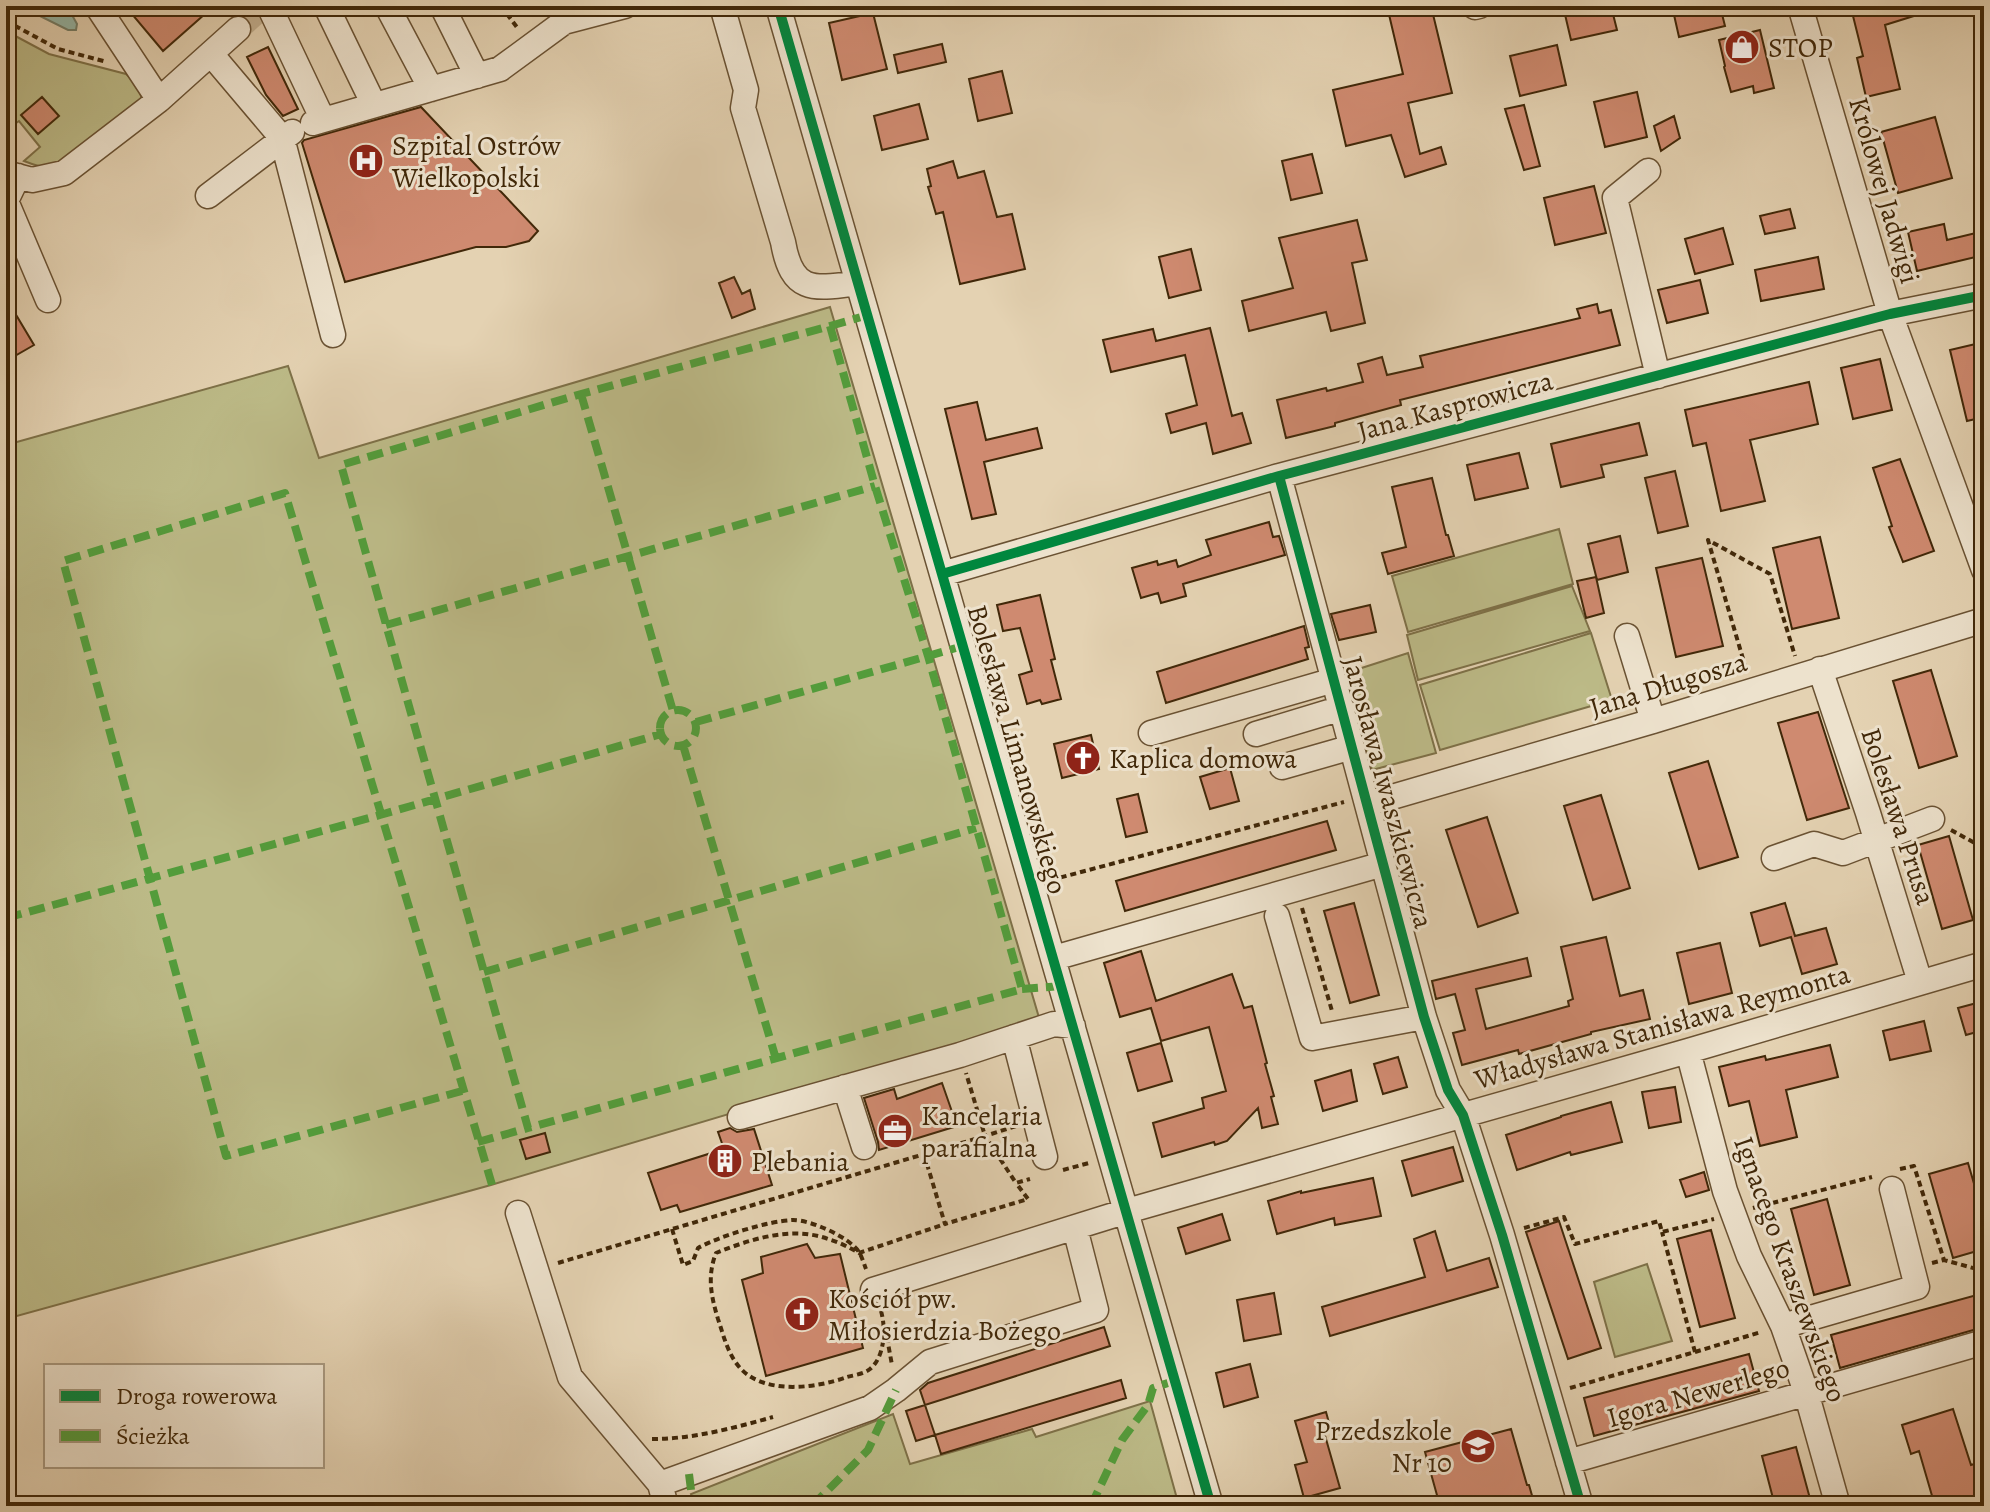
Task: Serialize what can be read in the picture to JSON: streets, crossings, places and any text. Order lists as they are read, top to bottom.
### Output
{
  "streets": {
    "street": [
      "Królowej Jadwigi",
      "Jana Kasprowicza",
      "Jana Długosza",
      "Bolesława Limanowskiego",
      "Jarosława Iwaszkiewicza",
      "Bolesława Prusa",
      "Władysława Stanisława Reymonta",
      "Ignacego Kraszewskiego",
      "Igora Newerlego"
    ]
  },
  "crossings": [
    ["Królowej Jadwigi", "Jana Kasprowicza"],
    ["Jana Kasprowicza", "Bolesława Limanowskiego"],
    ["Jana Kasprowicza", "Jarosława Iwaszkiewicza"],
    ["Jana Długosza", "Jarosława Iwaszkiewicza"],
    ["Jana Długosza", "Bolesława Prusa"],
    ["Bolesława Limanowskiego", "Władysława Stanisława Reymonta"],
    ["Jarosława Iwaszkiewicza", "Władysława Stanisława Reymonta"],
    ["Jarosława Iwaszkiewicza", "Igora Newerlego"],
    ["Bolesława Prusa", "Władysława Stanisława Reymonta"],
    ["Władysława Stanisława Reymonta", "Ignacego Kraszewskiego"],
    ["Ignacego Kraszewskiego", "Igora Newerlego"]
  ],
  "places": {
    "shop": ["STOP"],
    "hospital": ["Szpital Ostrów Wielkopolski"],
    "church": ["Kaplica domowa", "Kościół pw. Miłosierdzia Bożego"],
    "office": ["Kancelaria parafialna"],
    "building": ["Plebania"],
    "school or university": ["Przedszkole Nr 10"]
  },
  "legend": ["Droga rowerowa", "Ścieżka"]
}
